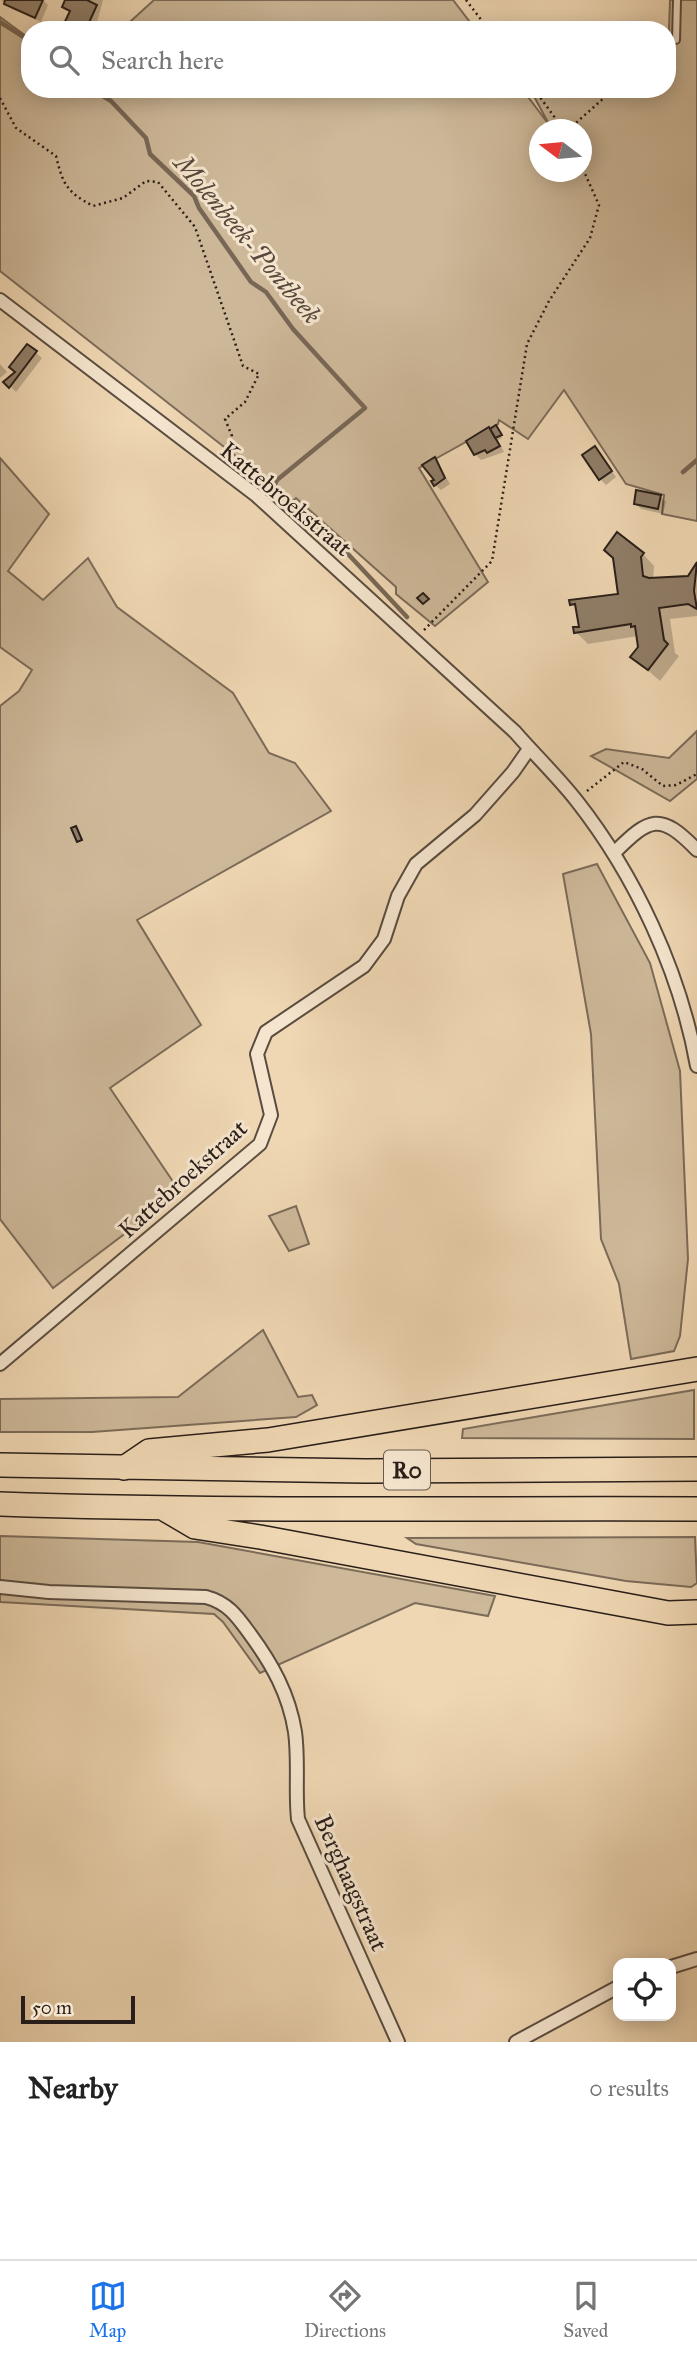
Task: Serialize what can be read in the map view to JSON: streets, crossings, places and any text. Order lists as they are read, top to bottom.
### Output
{
  "streets": {
    "highway": ["R0"],
    "street": ["Kattebroekstraat", "Berghaagstraat"]
  },
  "water": ["Molenbeek-Pontbeek"],
  "scale_bar": "50 m",
  "north": "left",
  "page": {
    "search": "Search here",
    "scale": "50 m",
    "heading": ["Nearby", "0 results"],
    "nav": ["Map", "Directions", "Saved"]
  }
}
